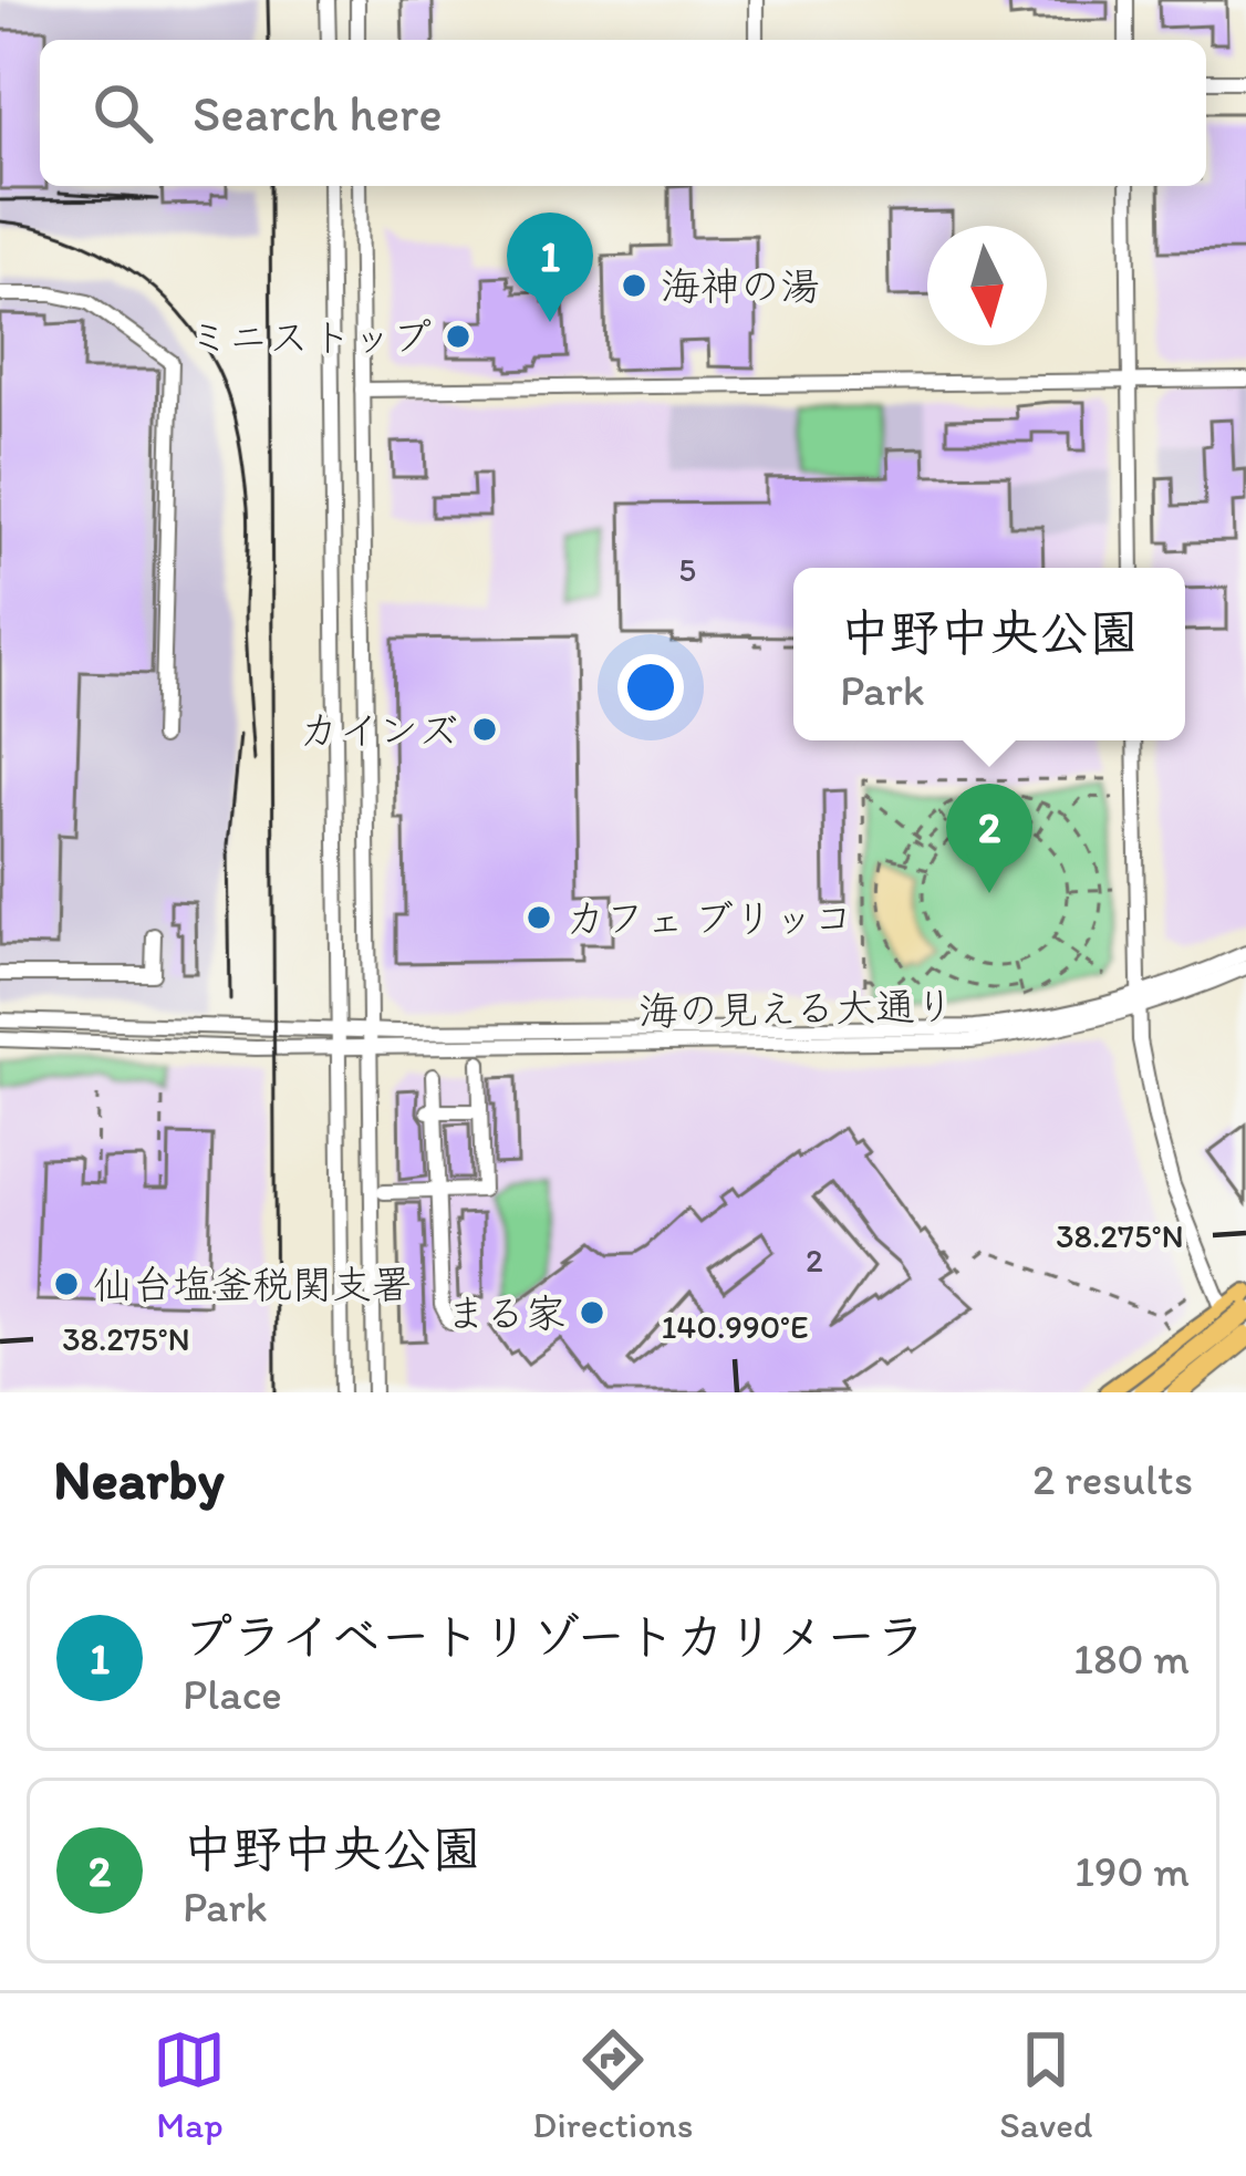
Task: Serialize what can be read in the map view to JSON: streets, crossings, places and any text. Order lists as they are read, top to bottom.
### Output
{
  "streets": {
    "street": ["海の見える大通り"]
  },
  "places": [
    "海神の湯",
    "ミニストップ",
    "カインズ",
    "カフェ ブリッコ",
    "仙台塩釜税関支署",
    "まる家"
  ],
  "house_numbers": ["5", "2"],
  "north": "bottom",
  "page": {
    "search": "Search here",
    "pins": ["1", "2"],
    "popup": ["中野中央公園", "Park"],
    "heading": ["Nearby", "2 results"],
    "list": [
      {
        "mark": "1",
        "name": "プライベートリゾートカリメーラ",
        "note": "Place",
        "value": "180 m"
      },
      {
        "mark": "2",
        "name": "中野中央公園",
        "note": "Park",
        "value": "190 m"
      }
    ],
    "nav": ["Map", "Directions", "Saved"]
  },
  "coordinates": ["38.275°N", "140.990°E"]
}
